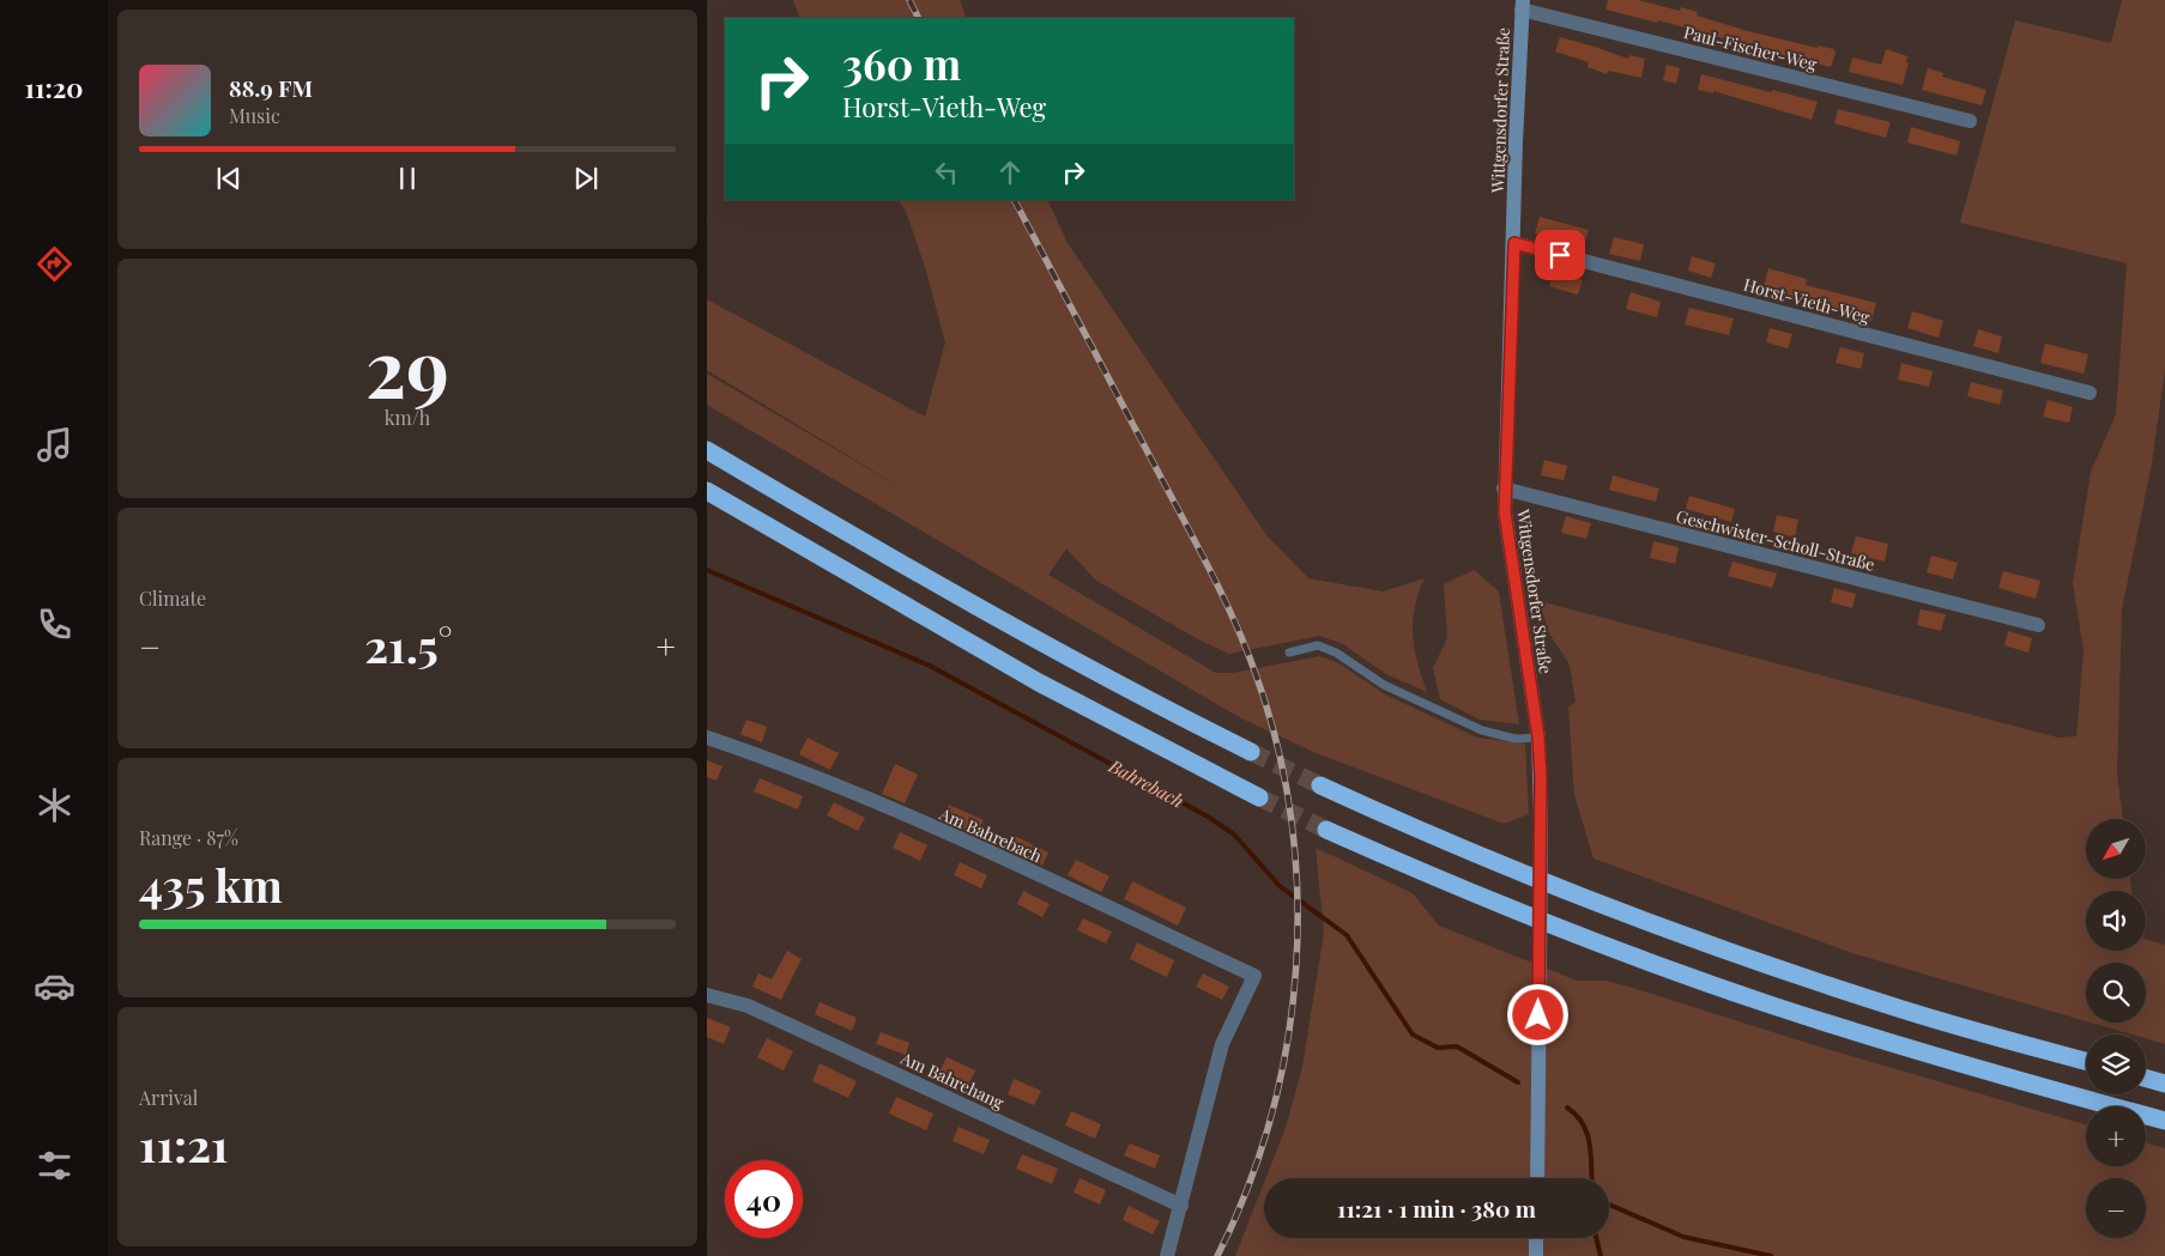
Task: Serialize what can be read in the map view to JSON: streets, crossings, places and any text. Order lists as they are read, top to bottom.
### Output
{
  "streets": {
    "street": [
      "Paul-Fischer-Weg",
      "Wittgensdorfer Straße",
      "Horst-Vieth-Weg",
      "Geschwister-Scholl-Straße",
      "Am Bahrebach",
      "Am Bahrehang"
    ]
  },
  "crossings": [
    ["Paul-Fischer-Weg", "Wittgensdorfer Straße"],
    ["Wittgensdorfer Straße", "Horst-Vieth-Weg"],
    ["Wittgensdorfer Straße", "Geschwister-Scholl-Straße"],
    ["Am Bahrebach", "Am Bahrehang"]
  ],
  "water": ["Bahrebach"],
  "north": "bottom left",
  "page": {
    "tabs": "11:20",
    "turn": ["360 m", "Horst-Vieth-Weg"],
    "song": ["88.9 FM", "Music"],
    "tile": [
      ["29", "km/h"],
      "Climate",
      ["Range · 87%", "435 km"],
      ["Arrival", "11:21"]
    ],
    "heat": ["−", "21.5°", "+"],
    "map_buttons": ["+", "−"],
    "limit": "40",
    "trip": "11:21 · 1 min · 380 m"
  }
}
